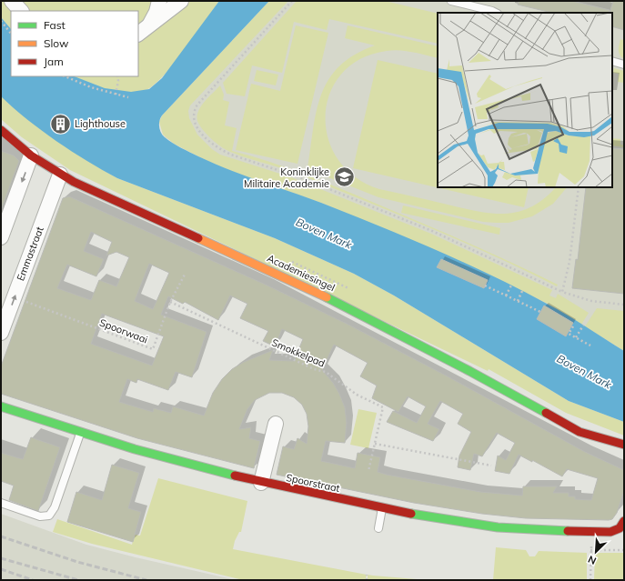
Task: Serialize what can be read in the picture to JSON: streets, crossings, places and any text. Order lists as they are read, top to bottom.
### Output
{
  "streets": {
    "street": ["Emmastraat", "Academiesingel", "Spoorstraat"],
    "path": ["Spoorwaai", "Smokkelpad"]
  },
  "crossings": [
    ["Emmastraat", "Academiesingel"],
    ["Emmastraat", "Spoorwaai"],
    ["Spoorwaai", "Smokkelpad"]
  ],
  "water": ["Boven Mark"],
  "places": {
    "building": ["Lighthouse"],
    "school or university": ["Koninklijke Militaire Academie"]
  },
  "legend": ["Fast", "Slow", "Jam"],
  "north": "bottom left"
}
